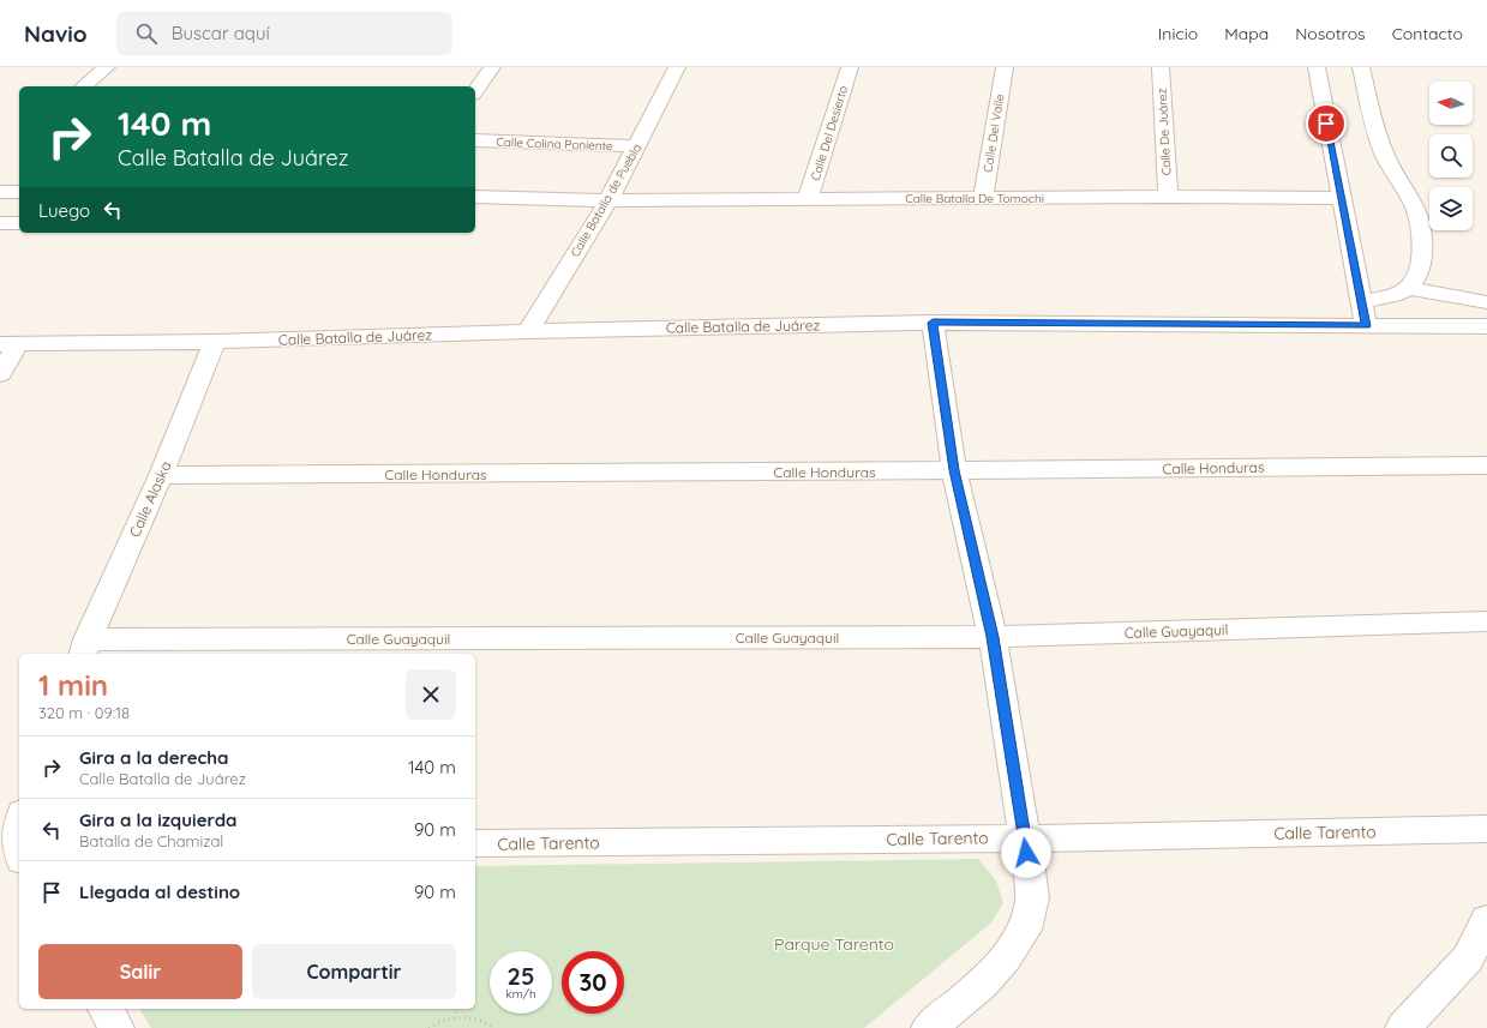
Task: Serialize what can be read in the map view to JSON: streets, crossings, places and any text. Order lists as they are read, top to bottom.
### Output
{
  "streets": {
    "street": [
      "Calle De Juárez",
      "Calle Del Desierto",
      "Calle Del Valle",
      "Calle Colina Poniente",
      "Calle Batalla De Tomochi",
      "Calle Batalla de Puebla",
      "Calle Batalla de Juárez",
      "Calle Honduras",
      "Calle Alaska",
      "Calle Guayaquil",
      "Calle Tarento"
    ]
  },
  "crossings": [
    ["Calle De Juárez", "Calle Batalla De Tomochi"],
    ["Calle Del Desierto", "Calle Batalla De Tomochi"],
    ["Calle Del Valle", "Calle Batalla De Tomochi"],
    ["Calle Colina Poniente", "Calle Batalla de Puebla"],
    ["Calle Batalla De Tomochi", "Calle Batalla de Puebla"],
    ["Calle Batalla de Puebla", "Calle Batalla de Juárez"],
    ["Calle Batalla de Juárez", "Calle Alaska"],
    ["Calle Honduras", "Calle Alaska"],
    ["Calle Alaska", "Calle Guayaquil"]
  ],
  "parks": ["Parque Tarento"],
  "north": "left",
  "page": {
    "header": "Navio",
    "search": "Buscar aquí",
    "nav": [
      "Inicio",
      "Mapa",
      "Nosotros",
      "Contacto"
    ],
    "turn": ["140 m", "Calle Batalla de Juárez"],
    "then": "Luego",
    "heading": ["1 min", "320 m · 09:18"],
    "list": [
      {
        "name": "Gira a la derecha",
        "note": "Calle Batalla de Juárez",
        "value": "140 m"
      },
      {
        "name": "Gira a la izquierda",
        "note": "Batalla de Chamizal",
        "value": "90 m"
      },
      {
        "name": "Llegada al destino",
        "value": "90 m"
      }
    ],
    "buttons": ["Salir", "Compartir"],
    "speed": "25 km/h",
    "limit": "30"
  }
}
